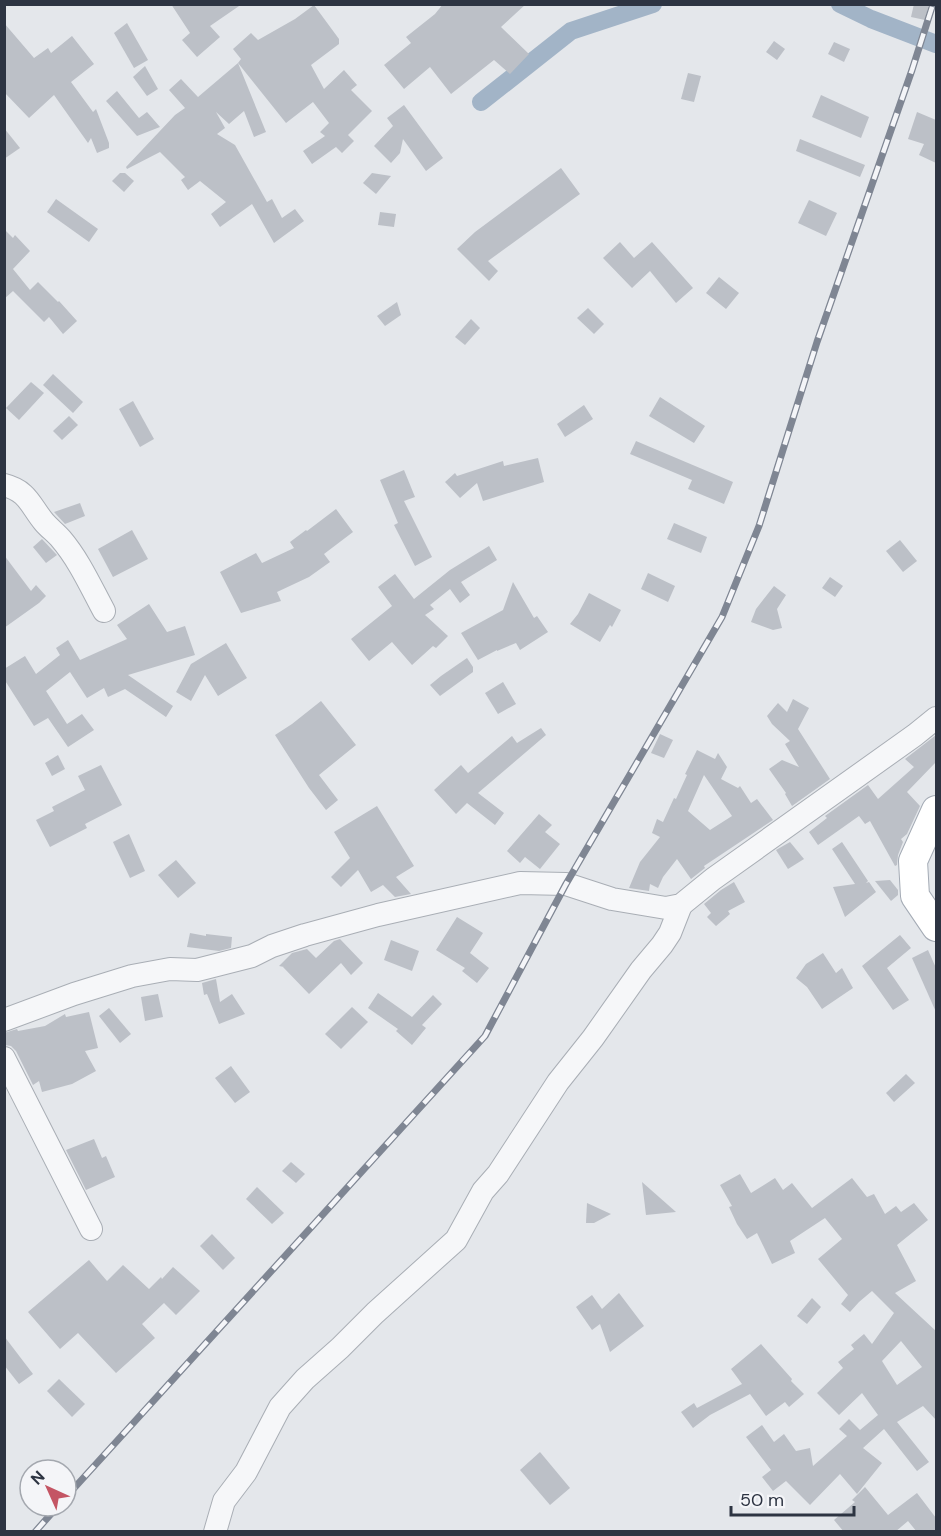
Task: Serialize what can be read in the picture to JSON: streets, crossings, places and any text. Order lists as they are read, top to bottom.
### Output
{
  "scale_bar": "50 m",
  "north": "top left"
}
